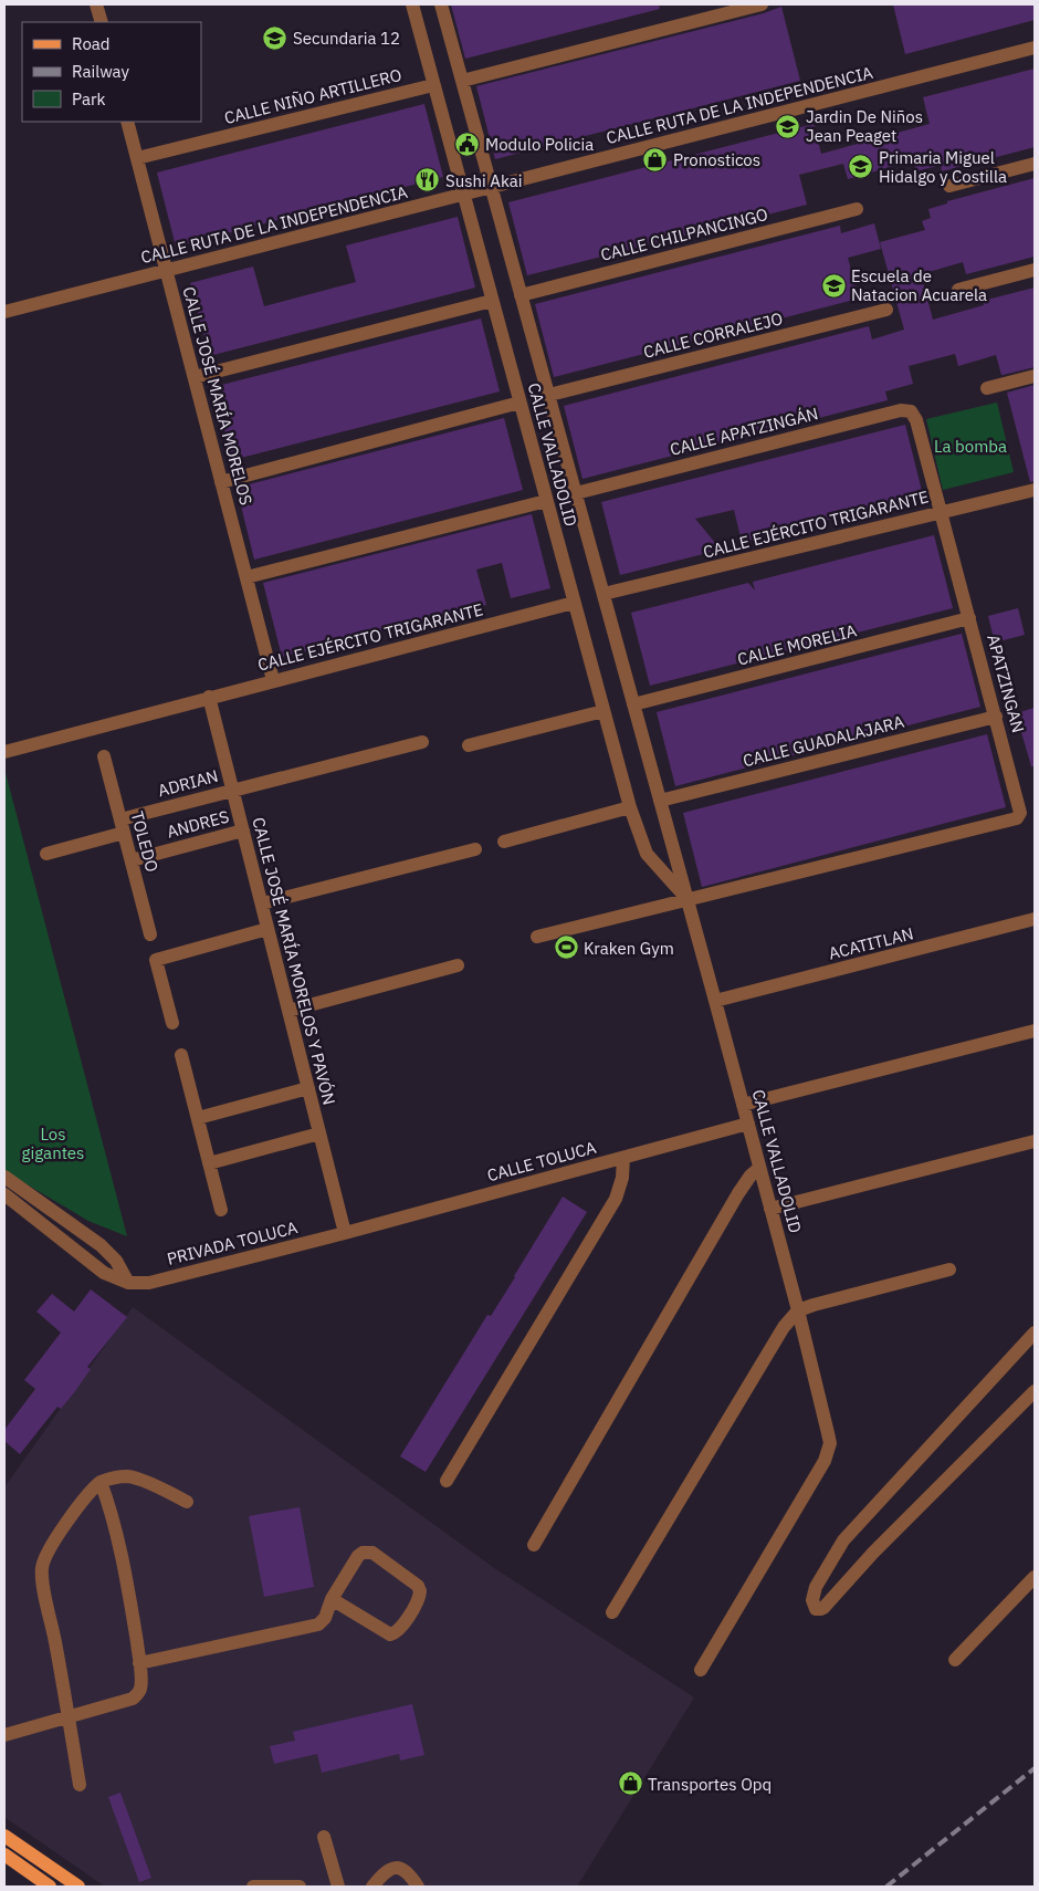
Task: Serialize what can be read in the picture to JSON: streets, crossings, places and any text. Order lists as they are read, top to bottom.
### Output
{
  "streets": {
    "street": [
      "CALLE NIÑO ARTILLERO",
      "CALLE RUTA DE LA INDEPENDENCIA",
      "CALLE CHILPANCINGO",
      "CALLE CORRALEJO",
      "CALLE JOSÉ MARÍA MORELOS",
      "CALLE APATZINGÁN",
      "CALLE VALLADOLID",
      "CALLE EJÉRCITO TRIGARANTE",
      "CALLE MORELIA",
      "APATZINGAN",
      "CALLE GUADALAJARA",
      "ADRIAN",
      "ANDRES",
      "TOLEDO",
      "ACATITLAN",
      "CALLE JOSÉ MARÍA MORELOS Y PAVÓN",
      "CALLE TOLUCA",
      "PRIVADA TOLUCA"
    ]
  },
  "crossings": [
    ["CALLE NIÑO ARTILLERO", "CALLE JOSÉ MARÍA MORELOS"],
    ["CALLE NIÑO ARTILLERO", "CALLE VALLADOLID"],
    ["CALLE RUTA DE LA INDEPENDENCIA", "CALLE JOSÉ MARÍA MORELOS"],
    ["CALLE RUTA DE LA INDEPENDENCIA", "CALLE VALLADOLID"],
    ["CALLE CHILPANCINGO", "CALLE VALLADOLID"],
    ["CALLE CORRALEJO", "CALLE VALLADOLID"],
    ["CALLE JOSÉ MARÍA MORELOS", "CALLE EJÉRCITO TRIGARANTE"],
    ["CALLE APATZINGÁN", "CALLE VALLADOLID"],
    ["CALLE APATZINGÁN", "APATZINGAN"],
    ["CALLE VALLADOLID", "CALLE EJÉRCITO TRIGARANTE"],
    ["CALLE VALLADOLID", "CALLE MORELIA"],
    ["CALLE VALLADOLID", "APATZINGAN"],
    ["CALLE VALLADOLID", "CALLE GUADALAJARA"],
    ["CALLE VALLADOLID", "ACATITLAN"],
    ["CALLE VALLADOLID", "CALLE TOLUCA"],
    ["CALLE EJÉRCITO TRIGARANTE", "APATZINGAN"],
    ["CALLE EJÉRCITO TRIGARANTE", "CALLE JOSÉ MARÍA MORELOS Y PAVÓN"],
    ["CALLE MORELIA", "APATZINGAN"],
    ["APATZINGAN", "CALLE GUADALAJARA"],
    ["ADRIAN", "TOLEDO"],
    ["ADRIAN", "CALLE JOSÉ MARÍA MORELOS Y PAVÓN"],
    ["ANDRES", "TOLEDO"],
    ["ANDRES", "CALLE JOSÉ MARÍA MORELOS Y PAVÓN"],
    ["CALLE JOSÉ MARÍA MORELOS Y PAVÓN", "CALLE TOLUCA"],
    ["CALLE JOSÉ MARÍA MORELOS Y PAVÓN", "PRIVADA TOLUCA"],
    ["CALLE TOLUCA", "PRIVADA TOLUCA"]
  ],
  "parks": ["La bomba", "Los gigantes"],
  "places": {
    "school or university": [
      "Secundaria 12",
      "Jardin De Niños Jean Peaget",
      "Primaria Miguel Hidalgo y Costilla",
      "Escuela de Natacion Acuarela"
    ],
    "public building": ["Modulo Policia"],
    "shop": ["Pronosticos", "Transportes Opq"],
    "restaurant": ["Sushi Akai"],
    "sports": ["Kraken Gym"]
  },
  "legend": ["Road", "Railway", "Park"]
}
